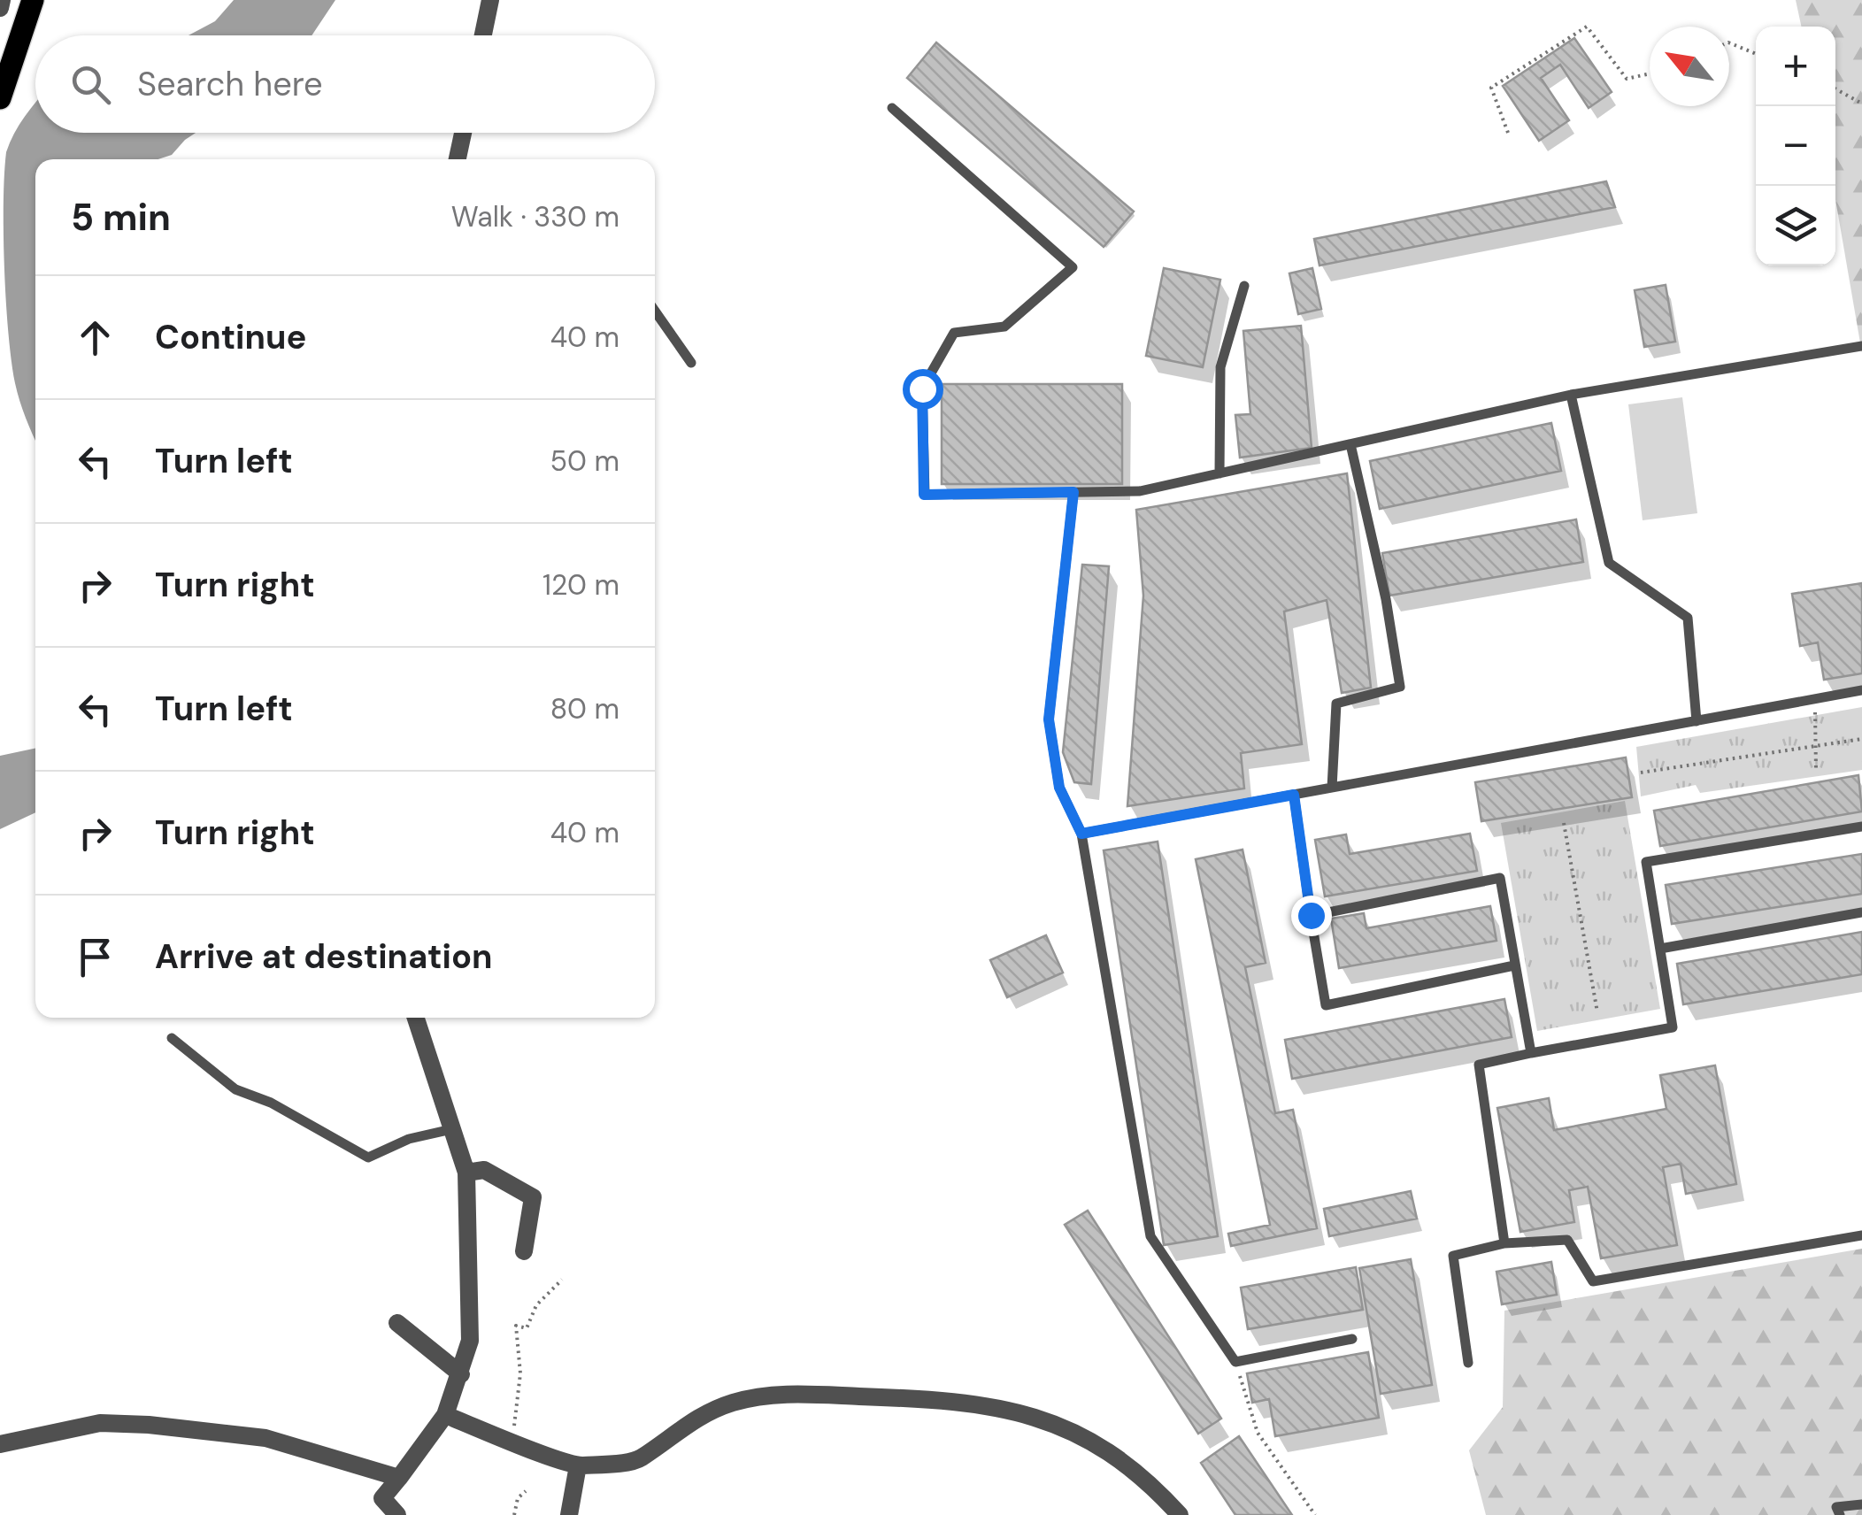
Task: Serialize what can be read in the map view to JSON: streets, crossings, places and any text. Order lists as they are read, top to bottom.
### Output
{
  "north": "top left",
  "page": {
    "map_buttons": ["+", "−"],
    "search": "Search here",
    "heading": ["5 min", "Walk · 330 m"],
    "list": [
      ["Continue", "40 m"],
      ["Turn left", "50 m"],
      ["Turn right", "120 m"],
      ["Turn left", "80 m"],
      ["Turn right", "40 m"],
      "Arrive at destination"
    ]
  }
}
